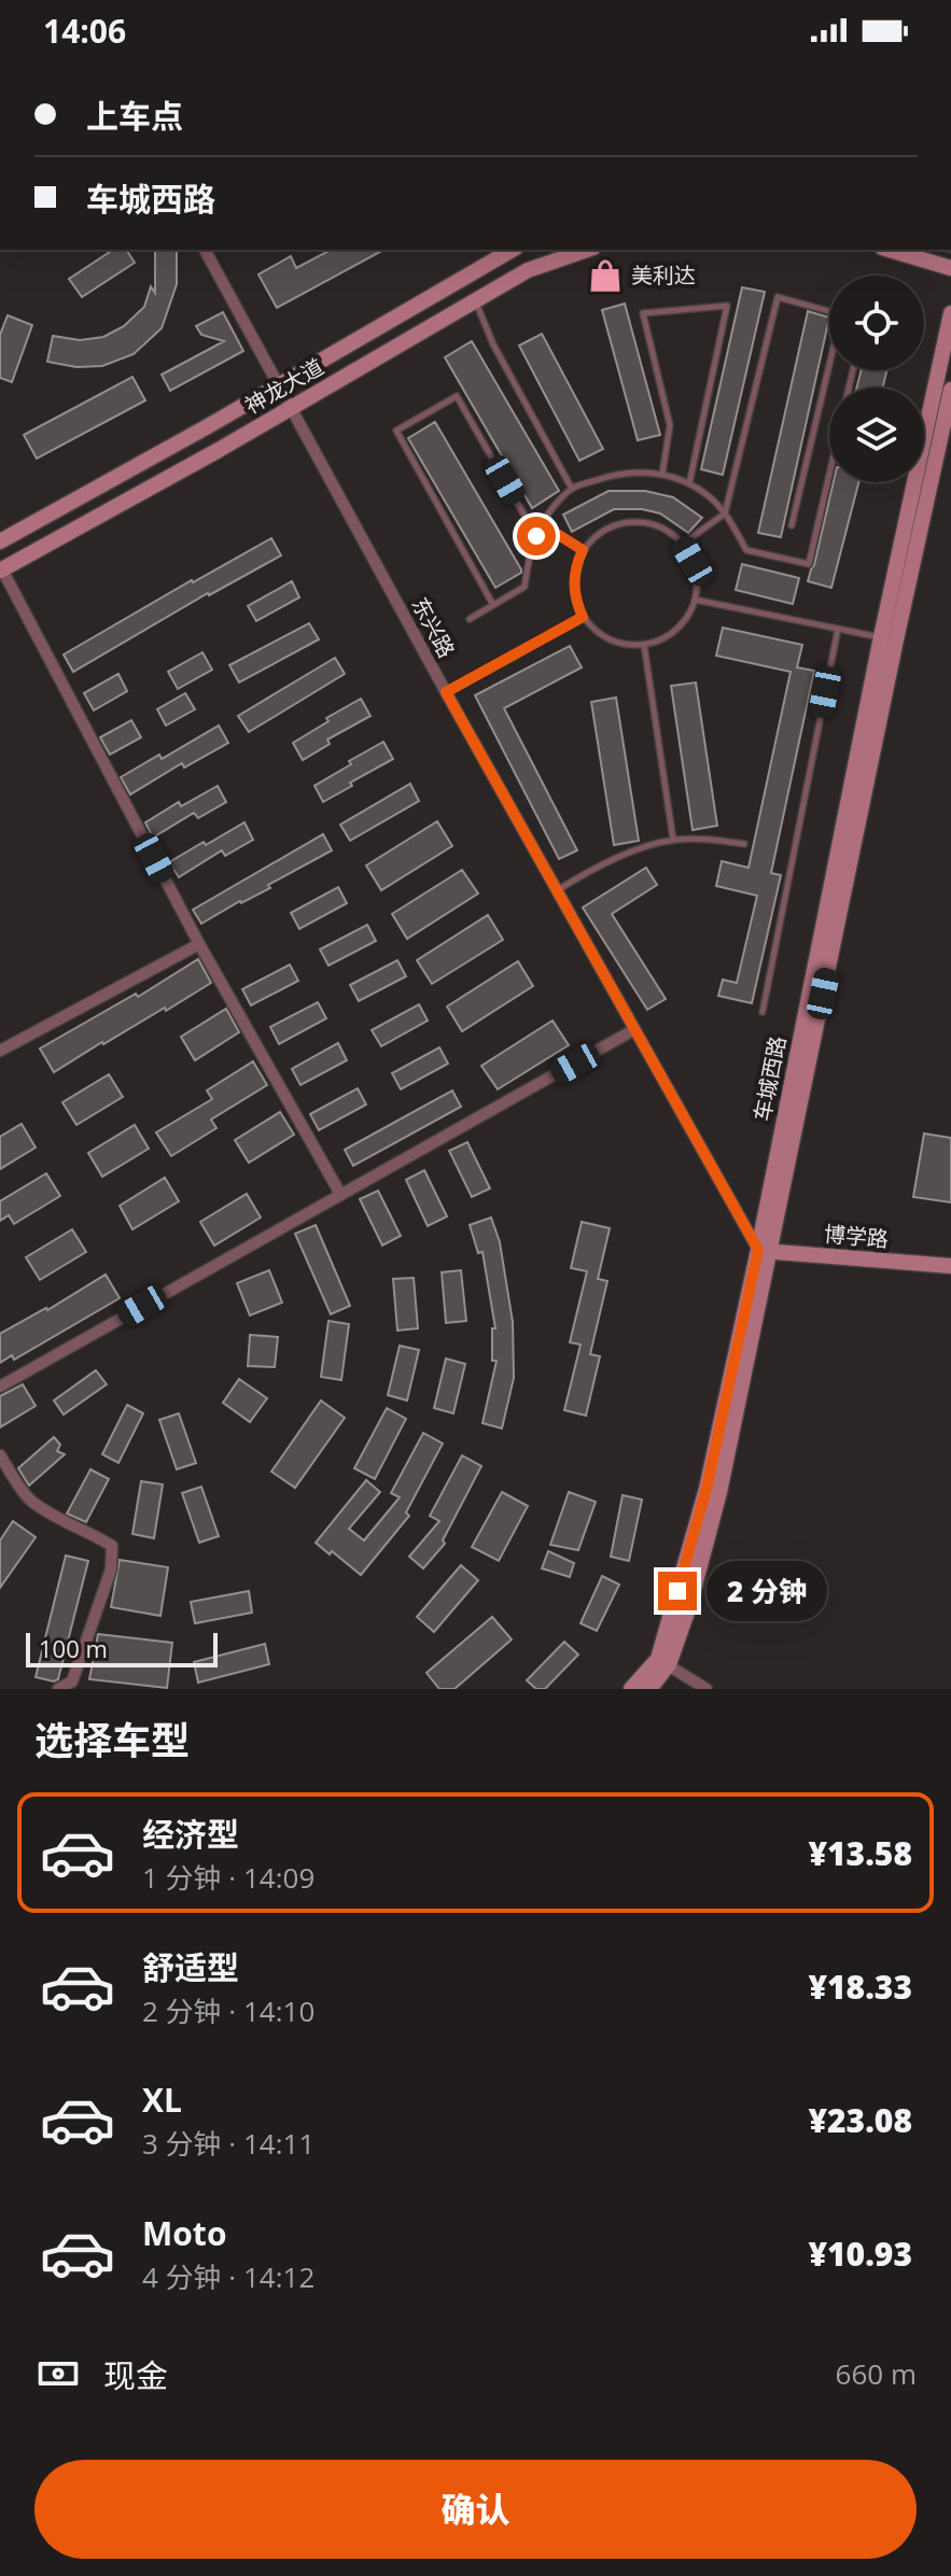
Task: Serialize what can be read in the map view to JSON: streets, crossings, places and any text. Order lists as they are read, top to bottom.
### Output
{
  "streets": {
    "main road": ["神龙大道", "车城西路", "博学路"],
    "street": ["东兴路"]
  },
  "crossings": [
    ["神龙大道", "东兴路"],
    ["东兴路", "车城西路"],
    ["东兴路", "博学路"],
    ["车城西路", "博学路"]
  ],
  "places": {
    "shop": ["美利达"]
  },
  "scale_bar": "100 m",
  "page": {
    "status": "14:06",
    "banner": ["上车点", "车城西路"],
    "bubble": "2 分钟",
    "scale": "100 m",
    "heading": "选择车型",
    "list": [
      {
        "name": "经济型",
        "note": "1 分钟 · 14:09",
        "value": "¥13.58"
      },
      {
        "name": "舒适型",
        "note": "2 分钟 · 14:10",
        "value": "¥18.33"
      },
      {
        "name": "XL",
        "note": "3 分钟 · 14:11",
        "value": "¥23.08"
      },
      {
        "name": "Moto",
        "note": "4 分钟 · 14:12",
        "value": "¥10.93"
      }
    ],
    "pay": ["现金", "660 m"],
    "buttons": "确认"
  }
}
